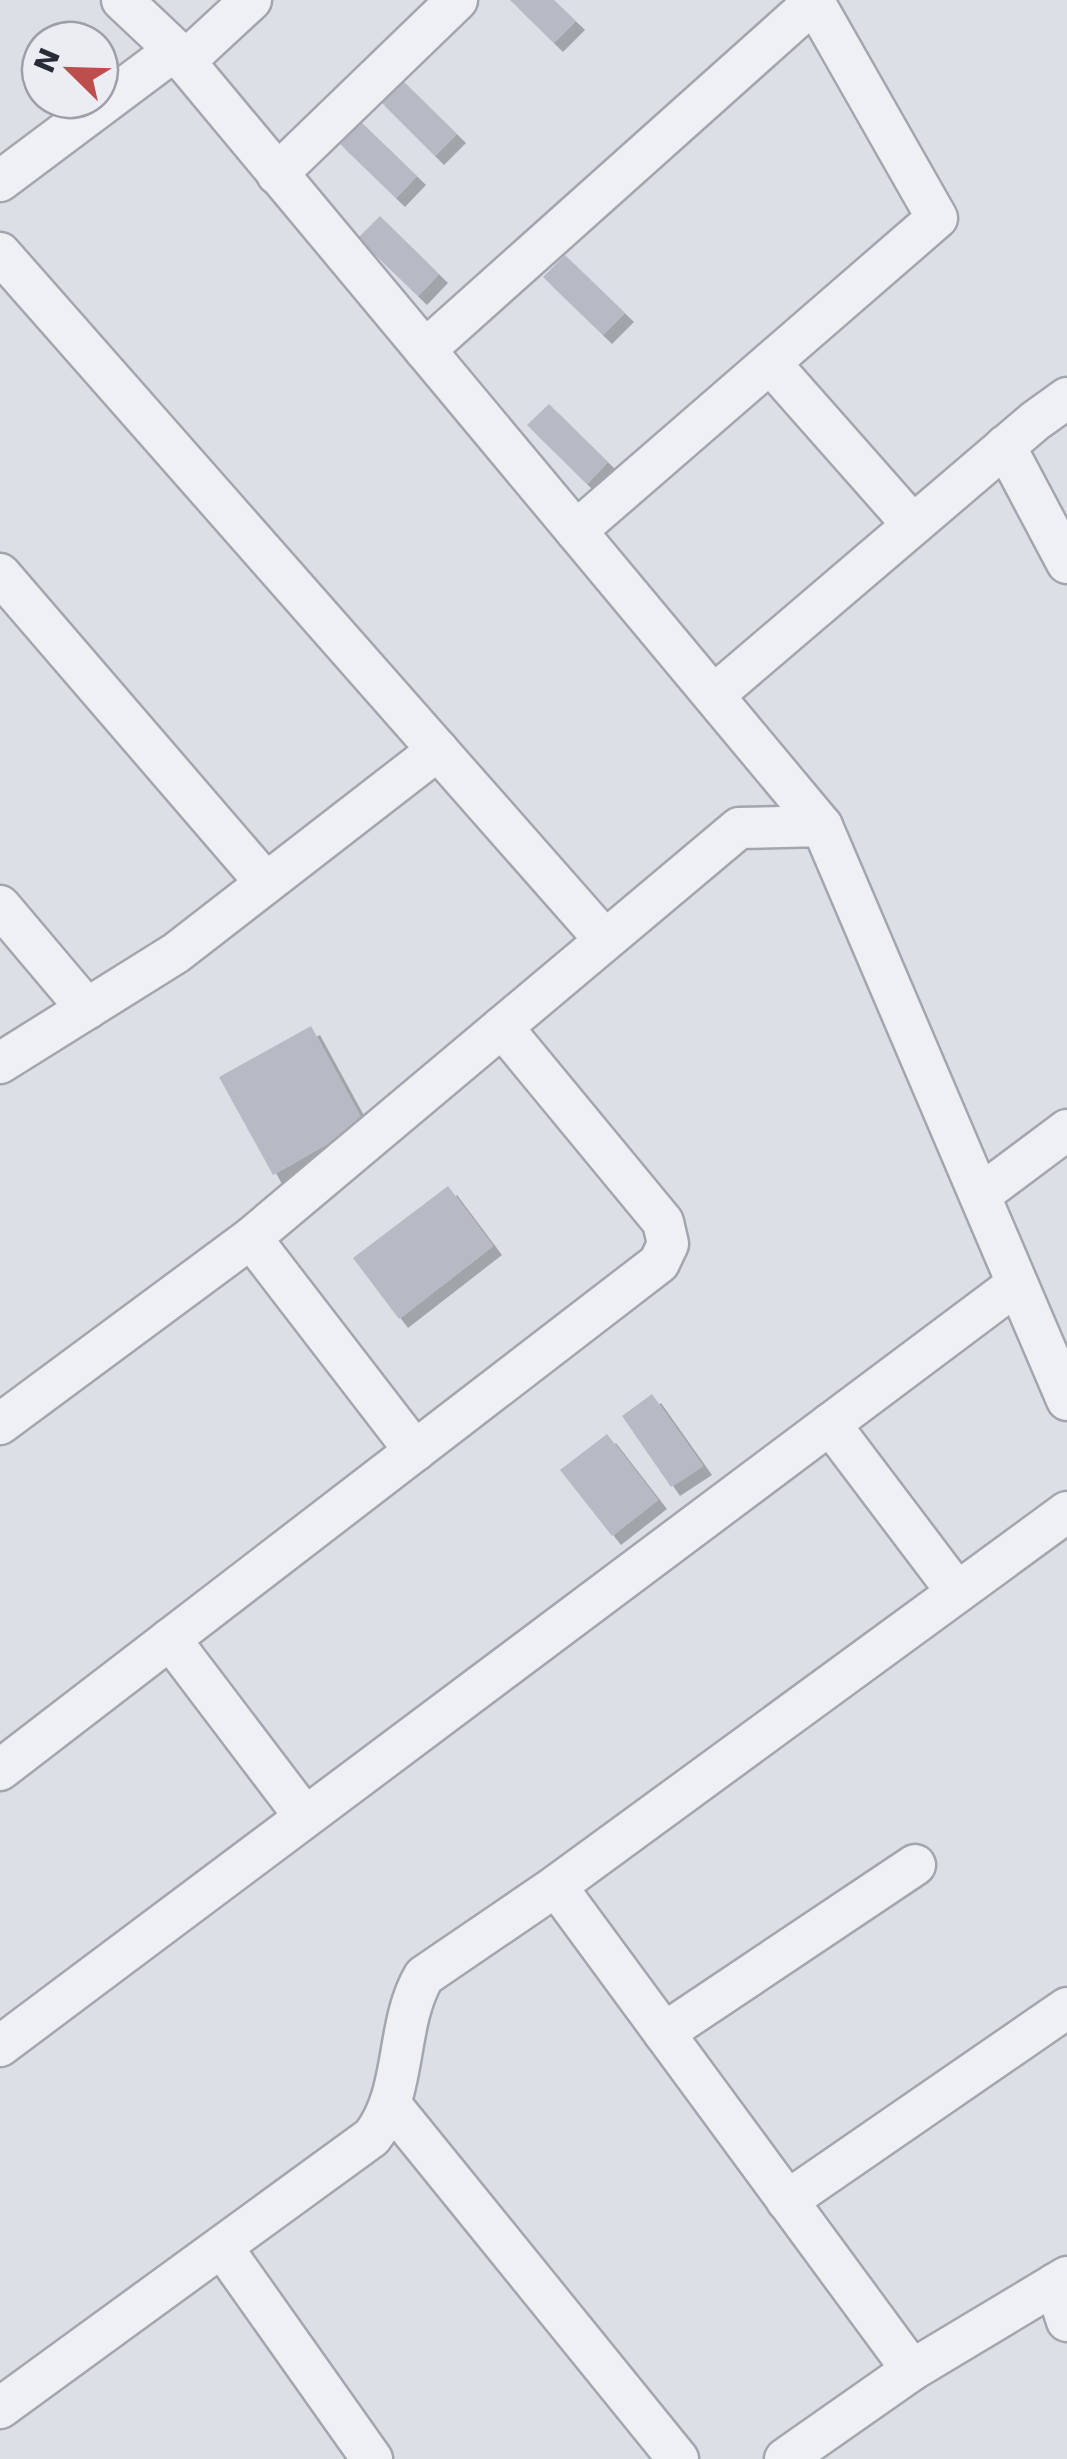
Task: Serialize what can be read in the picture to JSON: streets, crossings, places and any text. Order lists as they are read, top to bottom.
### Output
{
  "north": "top left"
}
